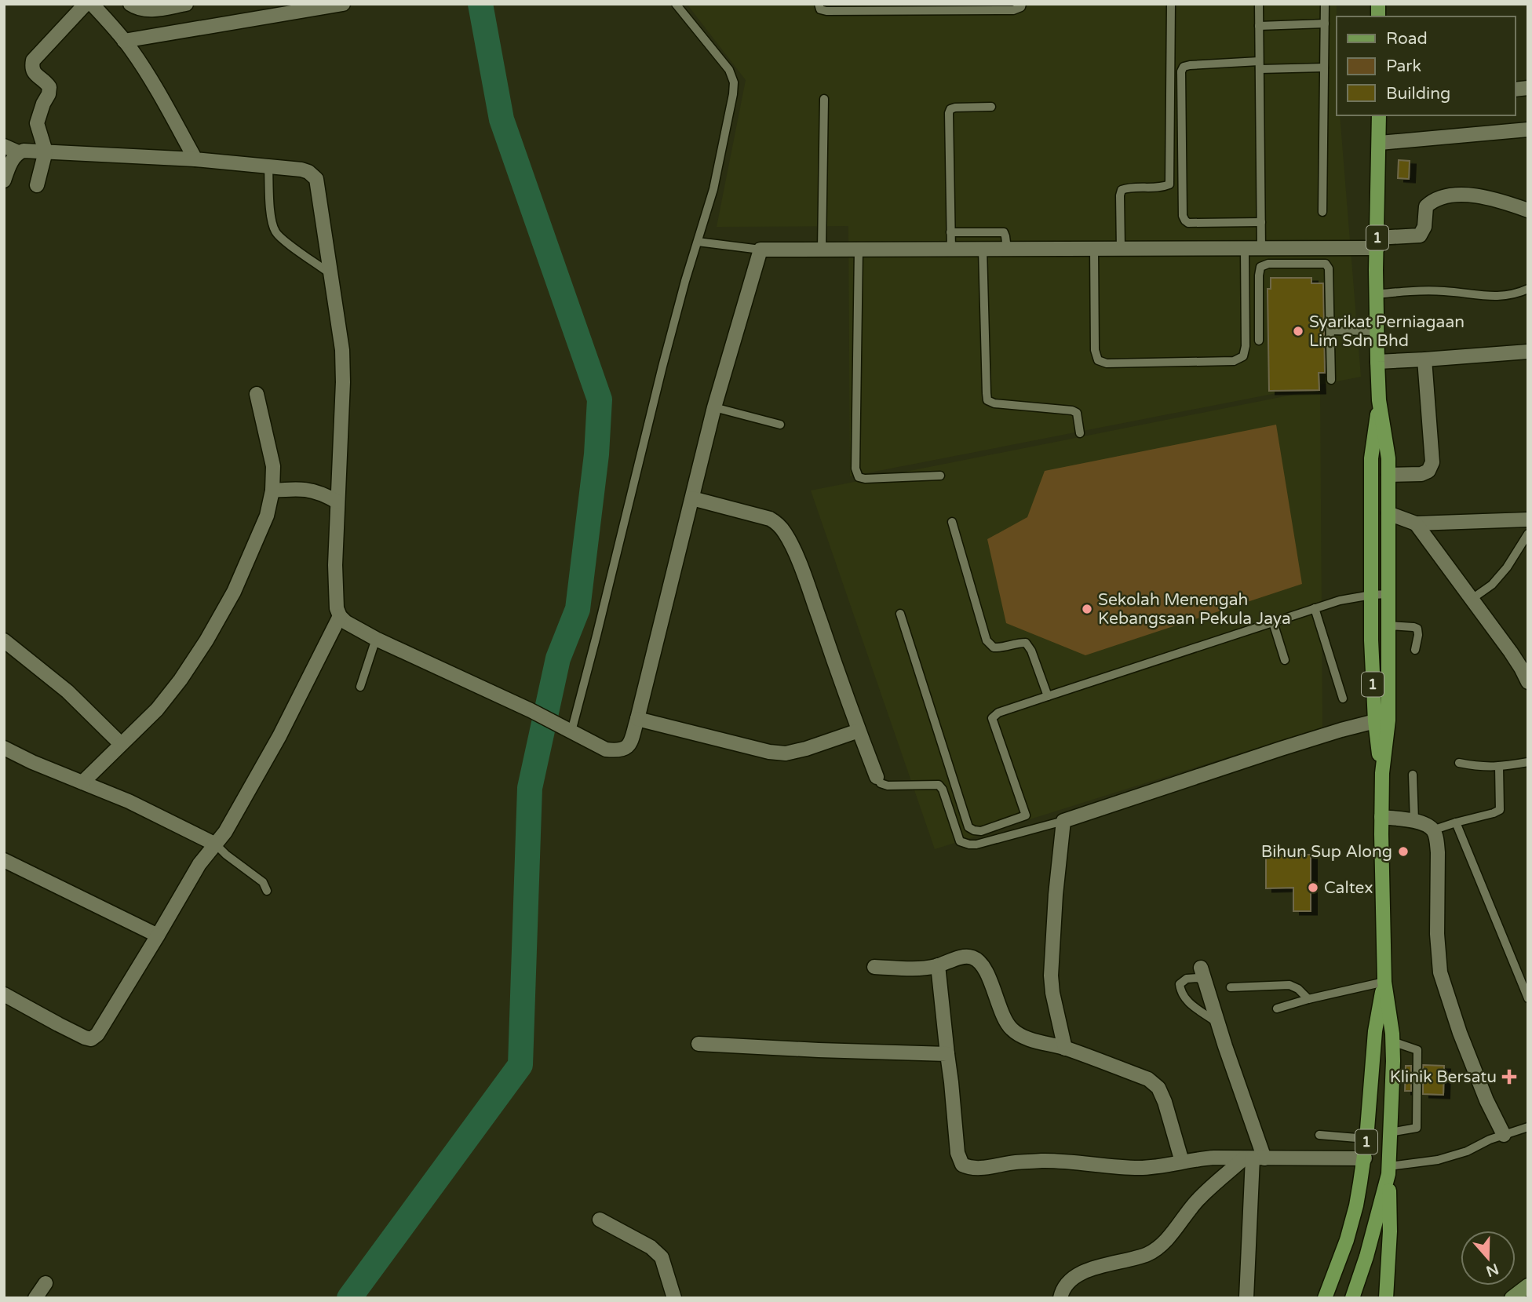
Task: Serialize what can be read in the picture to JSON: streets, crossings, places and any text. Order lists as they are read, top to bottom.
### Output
{
  "streets": {
    "main road": ["1"]
  },
  "places": {
    "other": [
      "Syarikat Perniagaan Lim Sdn Bhd",
      "Sekolah Menengah Kebangsaan Pekula Jaya",
      "Bihun Sup Along",
      "Caltex"
    ],
    "health": ["Klinik Bersatu"]
  },
  "legend": ["Road", "Park", "Building"],
  "north": "bottom"
}
